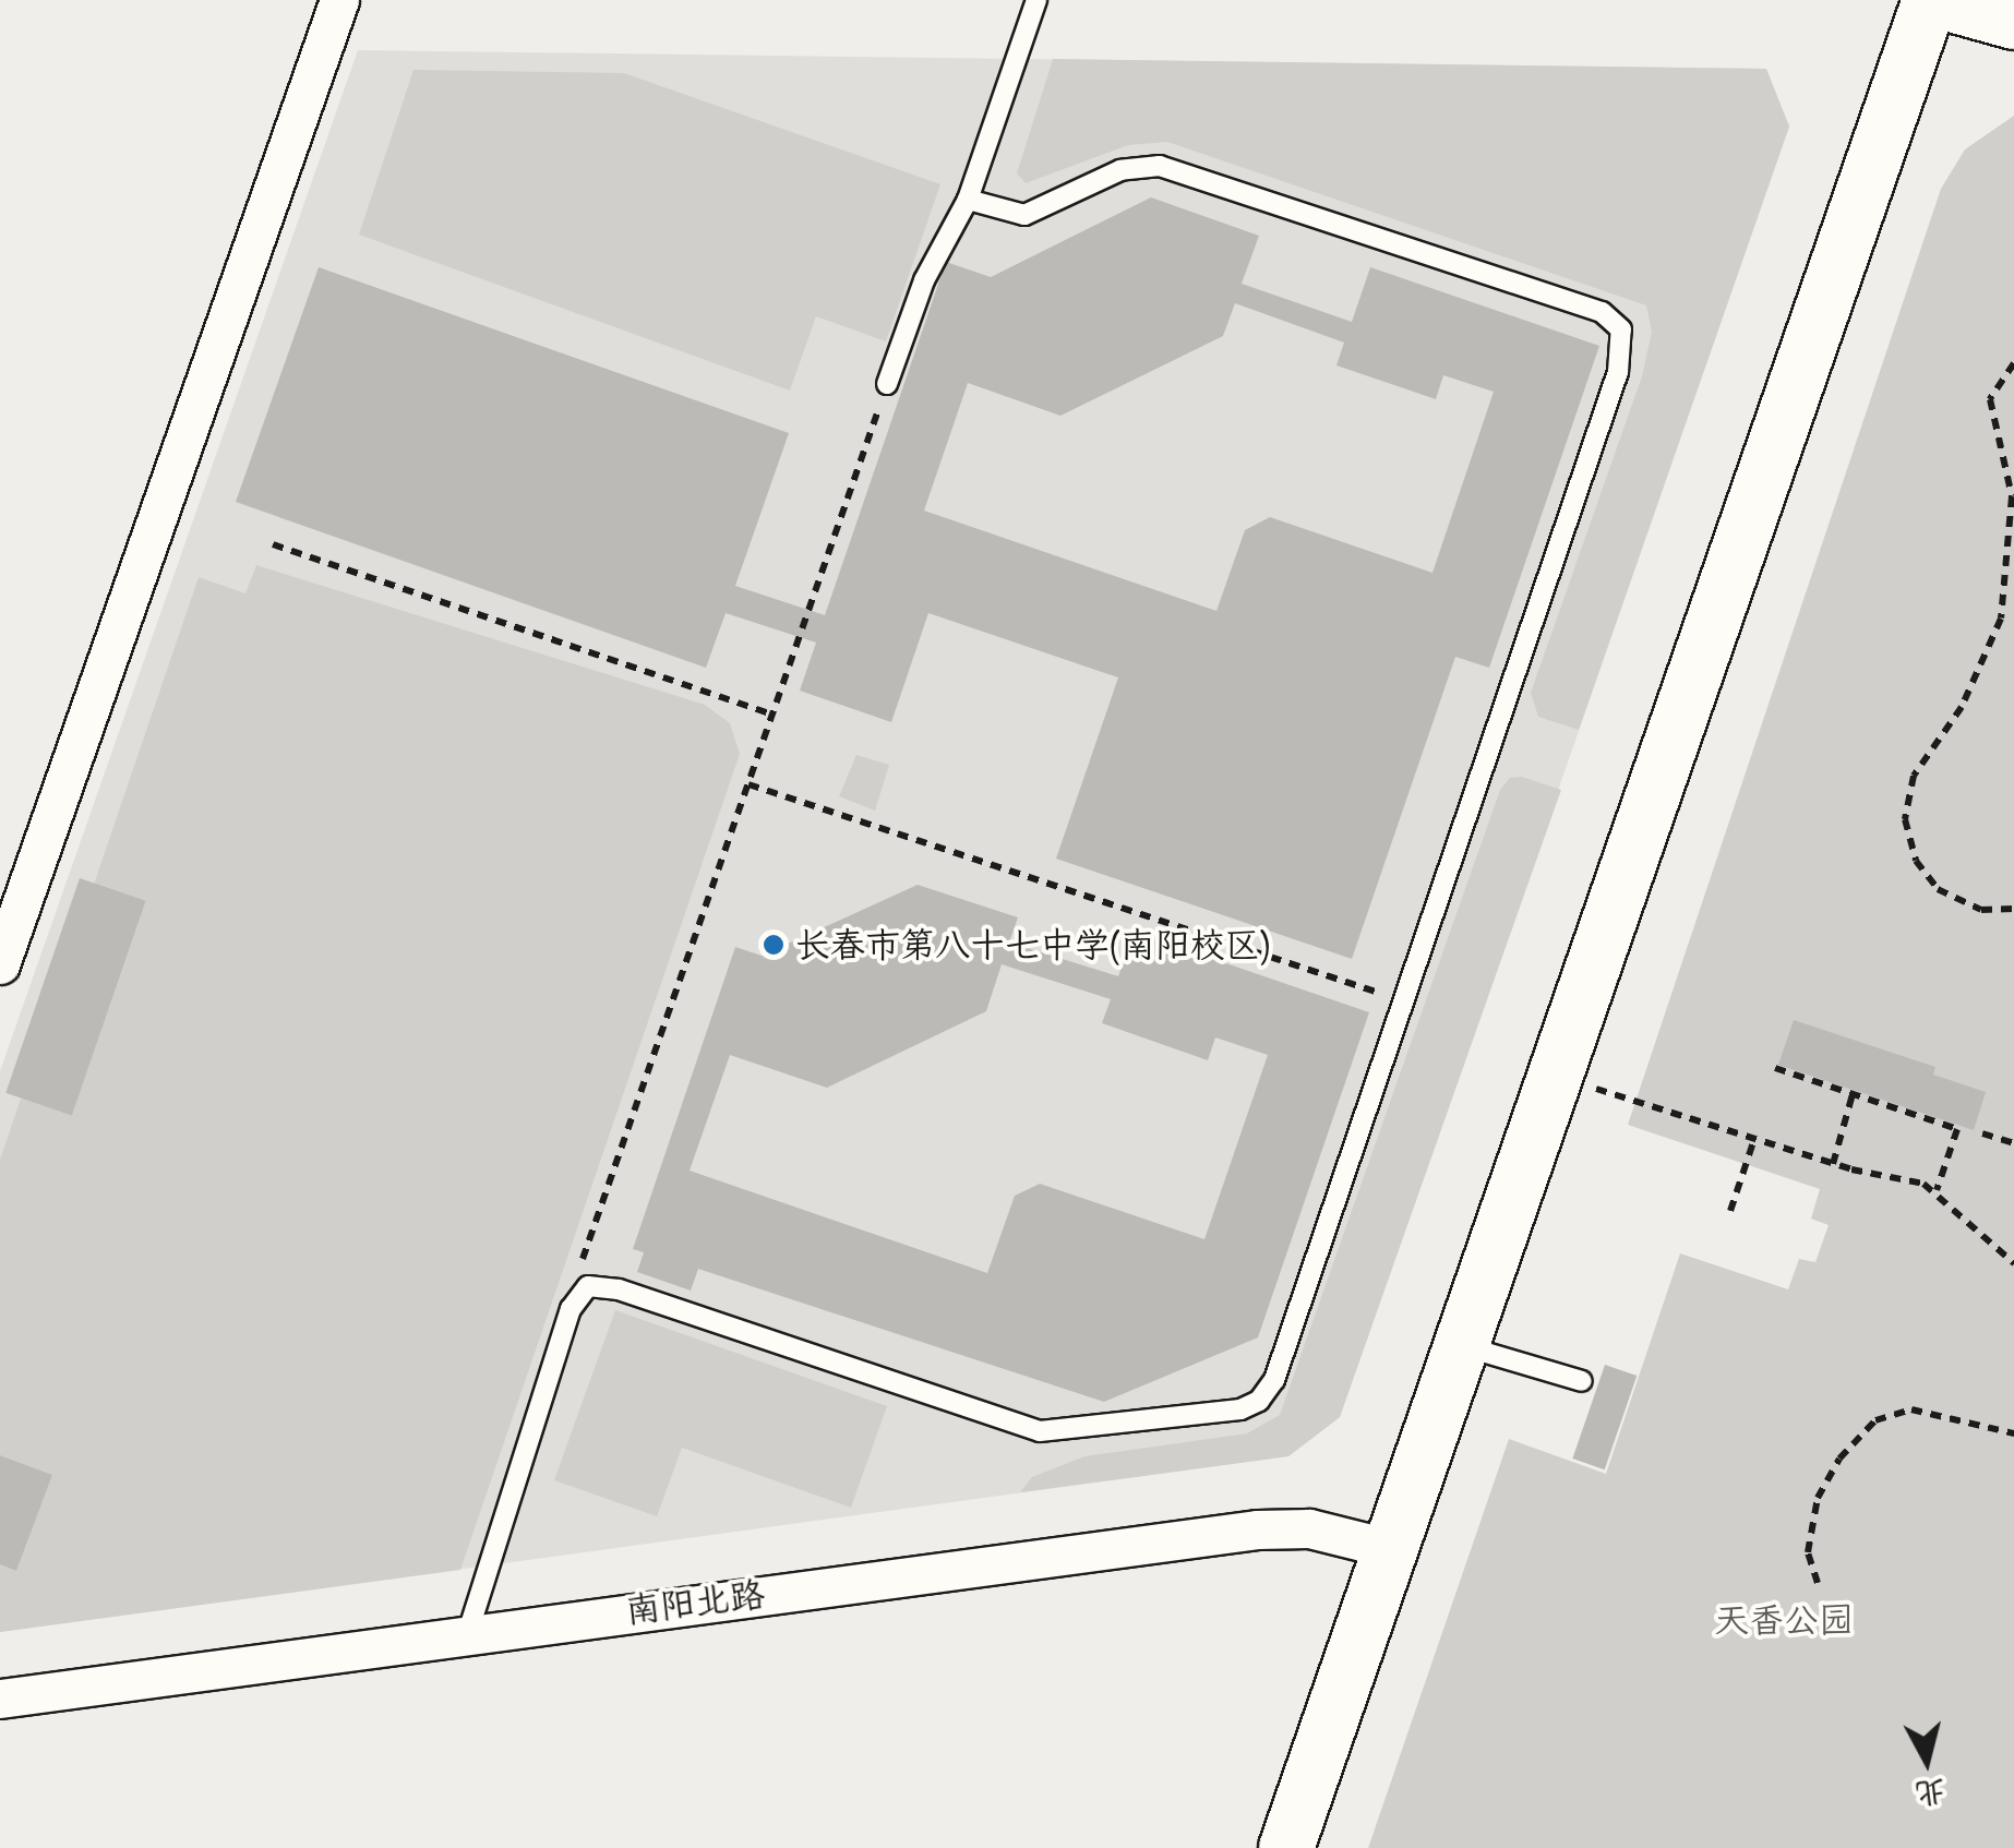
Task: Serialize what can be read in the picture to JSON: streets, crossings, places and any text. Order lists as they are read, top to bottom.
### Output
{
  "streets": {
    "street": ["南阳北路"]
  },
  "parks": ["天香公园"],
  "places": ["长春市第八十七中学(南阳校区)"],
  "north": "bottom"
}
